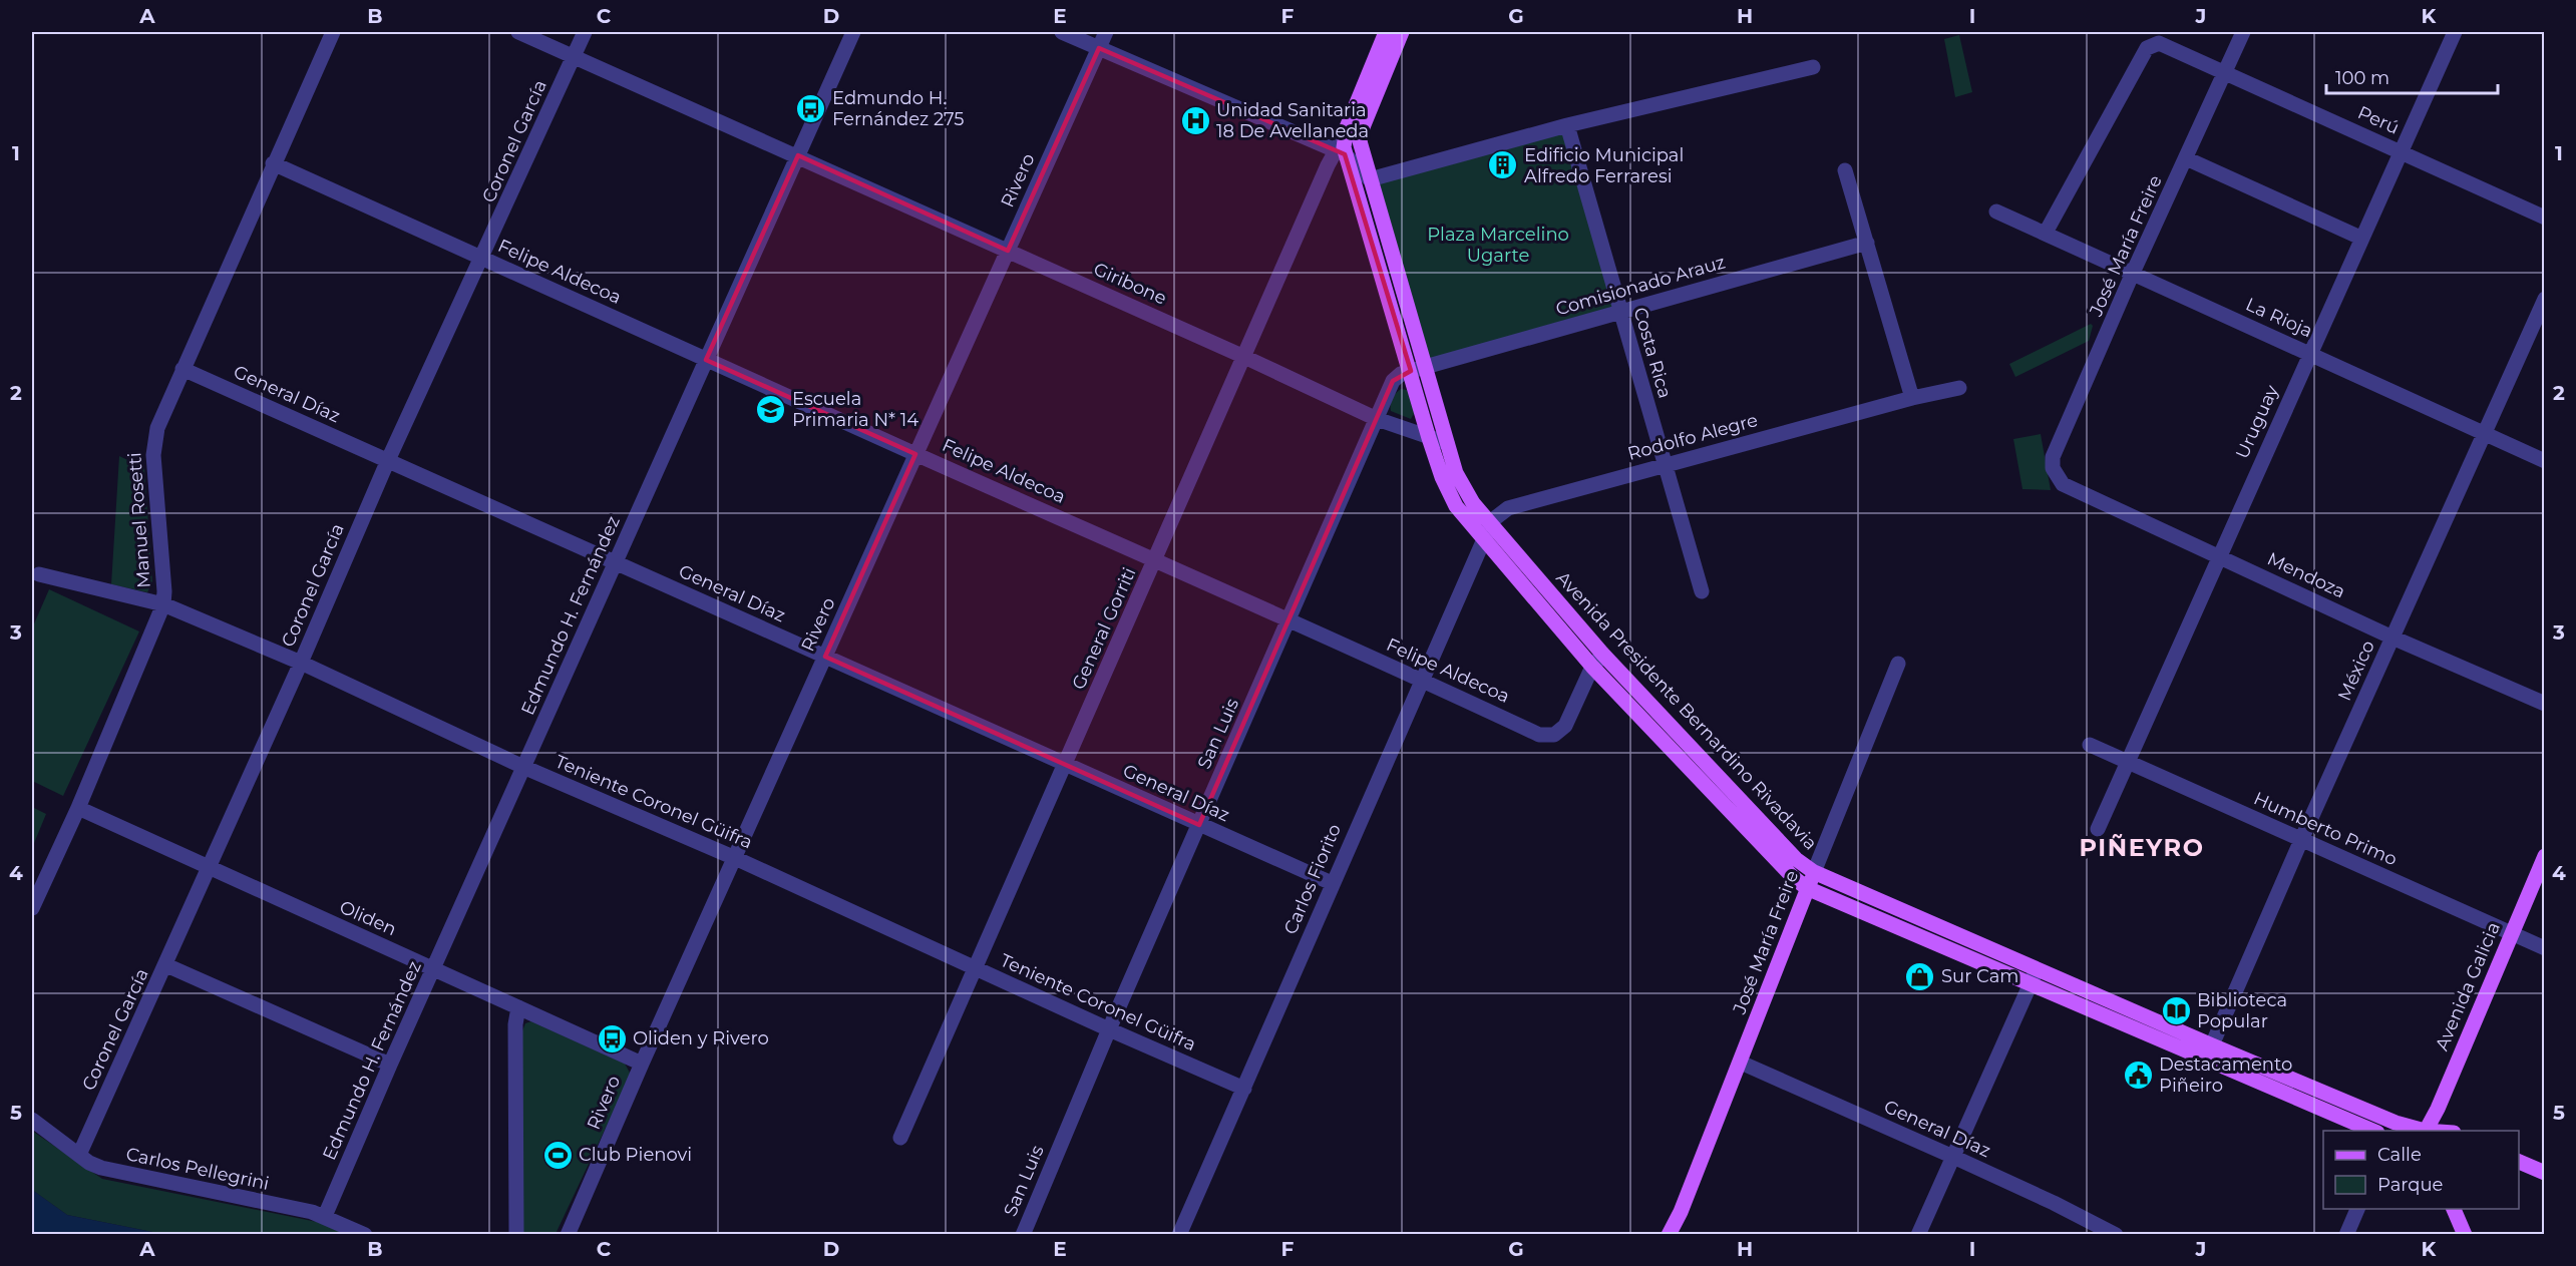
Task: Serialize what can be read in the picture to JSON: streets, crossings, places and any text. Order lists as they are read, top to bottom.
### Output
{
  "streets": {
    "main road": ["José María Freire", "Avenida Presidente Bernardino Rivadavia", "Avenida Galicia"],
    "street": [
      "Perú",
      "Coronel García",
      "Rivero",
      "Felipe Aldecoa",
      "Giribone",
      "Comisionado Arauz",
      "La Rioja",
      "Costa Rica",
      "General Díaz",
      "Uruguay",
      "Rodolfo Alegre",
      "Manuel Rosetti",
      "Mendoza",
      "Edmundo H. Fernández",
      "General Gorriti",
      "México",
      "San Luis",
      "Teniente Coronel Güifra",
      "Humberto Primo",
      "Carlos Fiorito",
      "Oliden",
      "Carlos Pellegrini"
    ]
  },
  "crossings": [
    ["Perú", "José María Freire"],
    ["Perú", "La Rioja"],
    ["Perú", "Uruguay"],
    ["Coronel García", "Felipe Aldecoa"],
    ["Coronel García", "Giribone"],
    ["Coronel García", "General Díaz"],
    ["Coronel García", "Teniente Coronel Güifra"],
    ["Coronel García", "Oliden"],
    ["Coronel García", "Carlos Pellegrini"],
    ["Rivero", "Felipe Aldecoa"],
    ["Rivero", "Giribone"],
    ["Rivero", "General Díaz"],
    ["Rivero", "Teniente Coronel Güifra"],
    ["Rivero", "Oliden"],
    ["José María Freire", "La Rioja"],
    ["José María Freire", "General Díaz"],
    ["José María Freire", "Mendoza"],
    ["José María Freire", "Avenida Presidente Bernardino Rivadavia"],
    ["Felipe Aldecoa", "Manuel Rosetti"],
    ["Felipe Aldecoa", "Edmundo H. Fernández"],
    ["Felipe Aldecoa", "General Gorriti"],
    ["Felipe Aldecoa", "Avenida Presidente Bernardino Rivadavia"],
    ["Felipe Aldecoa", "San Luis"],
    ["Felipe Aldecoa", "Carlos Fiorito"],
    ["Giribone", "Edmundo H. Fernández"],
    ["Giribone", "General Gorriti"],
    ["Giribone", "Avenida Presidente Bernardino Rivadavia"],
    ["Giribone", "San Luis"],
    ["Comisionado Arauz", "Costa Rica"],
    ["Comisionado Arauz", "Avenida Presidente Bernardino Rivadavia"],
    ["Comisionado Arauz", "San Luis"],
    ["La Rioja", "Uruguay"],
    ["La Rioja", "México"],
    ["Costa Rica", "Rodolfo Alegre"],
    ["General Díaz", "Manuel Rosetti"],
    ["General Díaz", "Edmundo H. Fernández"],
    ["General Díaz", "General Gorriti"],
    ["General Díaz", "San Luis"],
    ["General Díaz", "Carlos Fiorito"],
    ["Uruguay", "Mendoza"],
    ["Uruguay", "Humberto Primo"],
    ["Rodolfo Alegre", "Avenida Presidente Bernardino Rivadavia"],
    ["Rodolfo Alegre", "Carlos Fiorito"],
    ["Manuel Rosetti", "Teniente Coronel Güifra"],
    ["Manuel Rosetti", "Oliden"],
    ["Mendoza", "México"],
    ["Edmundo H. Fernández", "Teniente Coronel Güifra"],
    ["Edmundo H. Fernández", "Oliden"],
    ["Edmundo H. Fernández", "Carlos Pellegrini"],
    ["General Gorriti", "Avenida Presidente Bernardino Rivadavia"],
    ["General Gorriti", "Teniente Coronel Güifra"],
    ["México", "Avenida Presidente Bernardino Rivadavia"],
    ["México", "Humberto Primo"],
    ["Avenida Presidente Bernardino Rivadavia", "San Luis"],
    ["Avenida Presidente Bernardino Rivadavia", "Carlos Fiorito"],
    ["San Luis", "Teniente Coronel Güifra"],
    ["Teniente Coronel Güifra", "Carlos Fiorito"],
    ["Humberto Primo", "Avenida Galicia"]
  ],
  "districts": ["PIÑEYRO"],
  "parks": ["Plaza Marcelino Ugarte"],
  "places": {
    "bus stop": ["Edmundo H. Fernández 275", "Oliden y Rivero"],
    "hospital": ["Unidad Sanitaria 18 De Avellaneda"],
    "building": ["Edificio Municipal Alfredo Ferraresi"],
    "school or university": ["Escuela Primaria N* 14"],
    "shop": ["Sur Cam"],
    "library": ["Biblioteca Popular"],
    "public building": ["Destacamento Piñeiro"],
    "sports": ["Club Pienovi"]
  },
  "legend": ["Calle", "Parque"],
  "scale_bar": "100 m",
  "grid": {
    "columns": [
      "A",
      "B",
      "C",
      "D",
      "E",
      "F",
      "G",
      "H",
      "I",
      "J",
      "K"
    ],
    "rows": [
      "1",
      "2",
      "3",
      "4",
      "5"
    ]
  }
}
